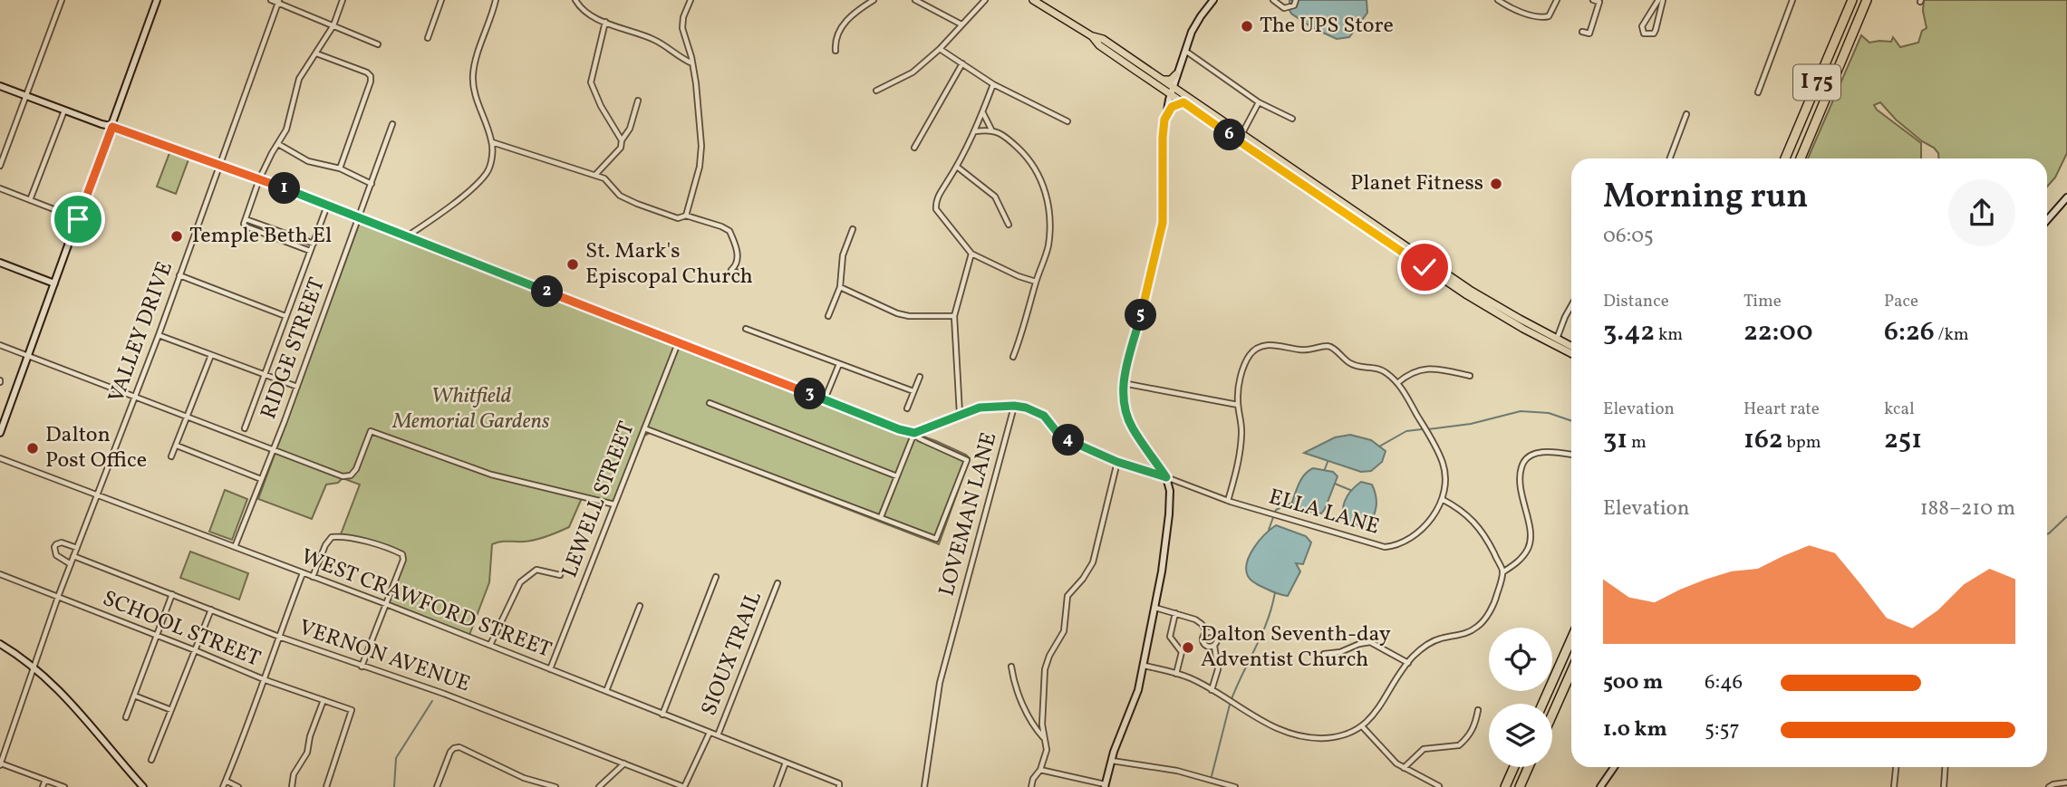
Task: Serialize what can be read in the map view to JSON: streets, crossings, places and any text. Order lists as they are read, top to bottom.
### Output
{
  "streets": {
    "highway": ["I 75"],
    "street": [
      "VALLEY DRIVE",
      "RIDGE STREET",
      "LEWELL STREET",
      "ELLA LANE",
      "LOVEMAN LANE",
      "WEST CRAWFORD STREET",
      "SCHOOL STREET",
      "SIOUX TRAIL",
      "VERNON AVENUE"
    ]
  },
  "crossings": [
    ["VALLEY DRIVE", "WEST CRAWFORD STREET"],
    ["VALLEY DRIVE", "SCHOOL STREET"],
    ["VALLEY DRIVE", "VERNON AVENUE"],
    ["RIDGE STREET", "WEST CRAWFORD STREET"],
    ["LEWELL STREET", "WEST CRAWFORD STREET"],
    ["WEST CRAWFORD STREET", "SIOUX TRAIL"]
  ],
  "parks": ["Whitfield Memorial Gardens"],
  "places": [
    "The UPS Store",
    "Planet Fitness",
    "Temple Beth El",
    "St. Mark's Episcopal Church",
    "Dalton Post Office",
    "Dalton Seventh-day Adventist Church"
  ],
  "page": {
    "pins": [
      "6",
      "1",
      "2",
      "5",
      "3",
      "4"
    ],
    "heading": ["Morning run", "06:05"],
    "stats": [
      ["Distance", "3.42 km"],
      ["Time", "22:00"],
      ["Pace", "6:26 /km"],
      ["Elevation", "31 m"],
      ["Heart rate", "162 bpm"],
      ["kcal", "251"]
    ],
    "chart": ["Elevation", "188–210 m"],
    "list": [
      {
        "name": "500 m",
        "note": "6:46"
      },
      {
        "name": "1.0 km",
        "note": "5:57"
      }
    ]
  }
}
